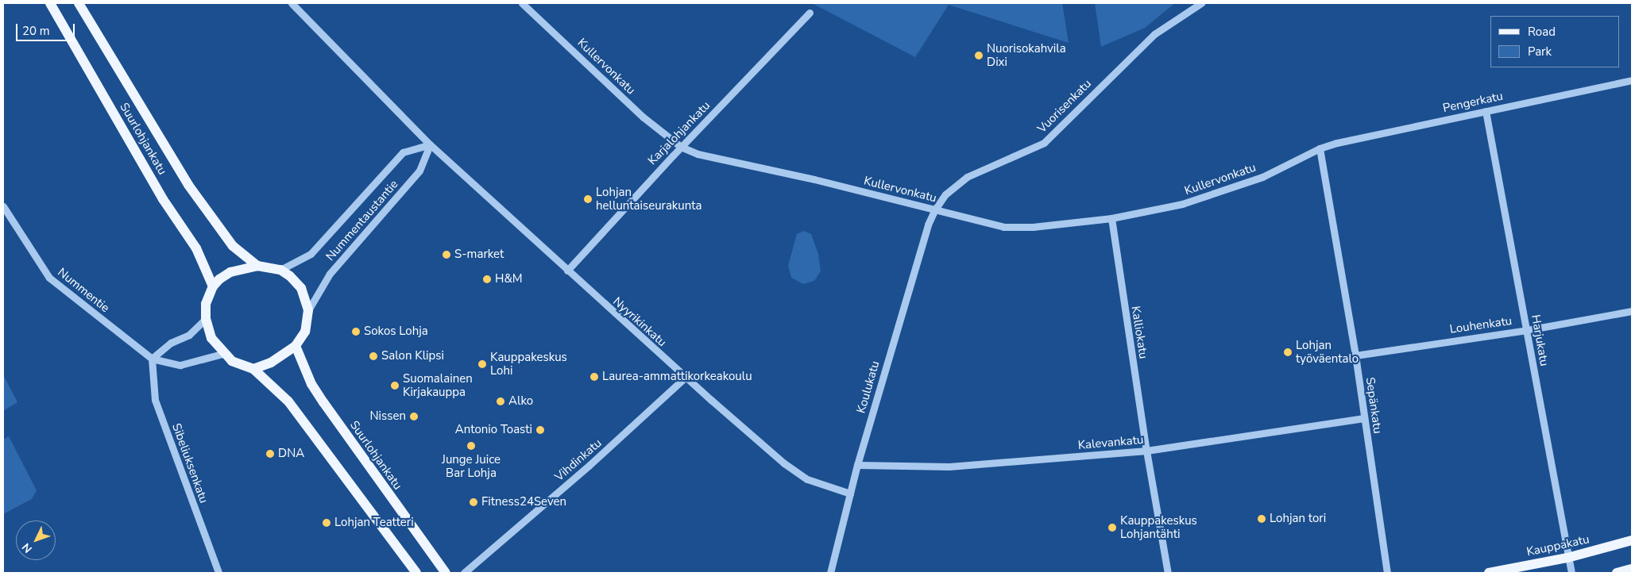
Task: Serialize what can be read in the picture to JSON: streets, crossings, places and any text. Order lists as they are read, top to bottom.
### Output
{
  "streets": {
    "main road": ["Suurlohjankatu", "Kauppakatu"],
    "street": [
      "Kullervonkatu",
      "Pengerkatu",
      "Vuorisenkatu",
      "Karjalohjankatu",
      "Nummentaustantie",
      "Nummentie",
      "Nyyrikinkatu",
      "Louhenkatu",
      "Kalliokatu",
      "Harjukatu",
      "Koulukatu",
      "Sepänkatu",
      "Kalevankatu",
      "Vihdinkatu",
      "Sibeliuksenkatu"
    ]
  },
  "crossings": [
    ["Kullervonkatu", "Pengerkatu"],
    ["Kullervonkatu", "Vuorisenkatu"],
    ["Kullervonkatu", "Karjalohjankatu"],
    ["Kullervonkatu", "Kalliokatu"],
    ["Kullervonkatu", "Koulukatu"],
    ["Kullervonkatu", "Sepänkatu"],
    ["Pengerkatu", "Harjukatu"],
    ["Pengerkatu", "Sepänkatu"],
    ["Vuorisenkatu", "Koulukatu"],
    ["Karjalohjankatu", "Nyyrikinkatu"],
    ["Suurlohjankatu", "Nummentaustantie"],
    ["Suurlohjankatu", "Nummentie"],
    ["Nummentaustantie", "Nummentie"],
    ["Nummentaustantie", "Nyyrikinkatu"],
    ["Nummentie", "Sibeliuksenkatu"],
    ["Nyyrikinkatu", "Koulukatu"],
    ["Nyyrikinkatu", "Vihdinkatu"],
    ["Louhenkatu", "Harjukatu"],
    ["Louhenkatu", "Sepänkatu"],
    ["Kalliokatu", "Kalevankatu"],
    ["Harjukatu", "Kauppakatu"],
    ["Koulukatu", "Kalevankatu"],
    ["Sepänkatu", "Kalevankatu"]
  ],
  "places": [
    "Nuorisokahvila Dixi",
    "Lohjan helluntaiseurakunta",
    "S-market",
    "H&M",
    "Sokos Lohja",
    "Lohjan työväentalo",
    "Salon Klipsi",
    "Kauppakeskus Lohi",
    "Laurea-ammattikorkeakoulu",
    "Suomalainen Kirjakauppa",
    "Alko",
    "Nissen",
    "Antonio Toasti",
    "Junge Juice Bar Lohja",
    "DNA",
    "Fitness24Seven",
    "Lohjan tori",
    "Lohjan Teatteri",
    "Kauppakeskus Lohjantähti"
  ],
  "legend": ["Road", "Park"],
  "scale_bar": "20 m",
  "north": "bottom left"
}
